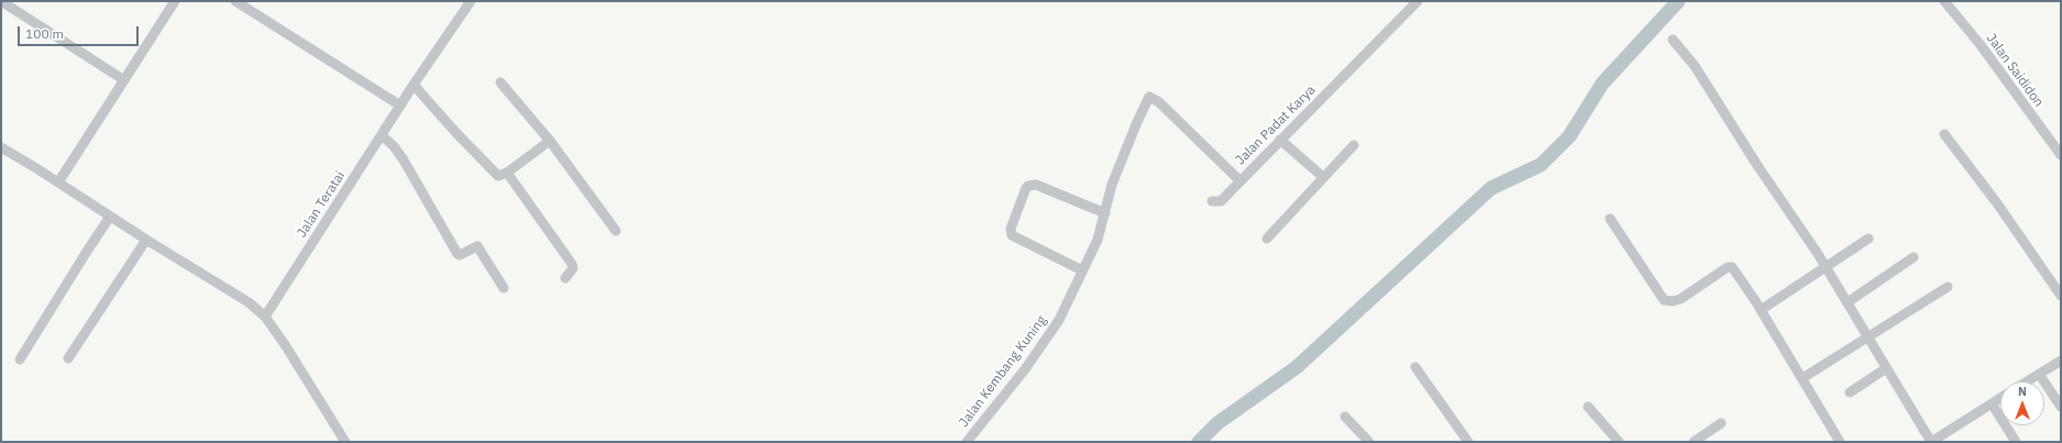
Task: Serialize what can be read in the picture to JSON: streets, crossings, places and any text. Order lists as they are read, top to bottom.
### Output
{
  "streets": {
    "street": [
      "Jalan Saididon",
      "Jalan Padat Karya",
      "Jalan Teratai",
      "Jalan Kembang Kuning"
    ]
  },
  "crossings": [
    ["Jalan Padat Karya", "Jalan Kembang Kuning"]
  ],
  "scale_bar": "100 m",
  "north": "top"
}
